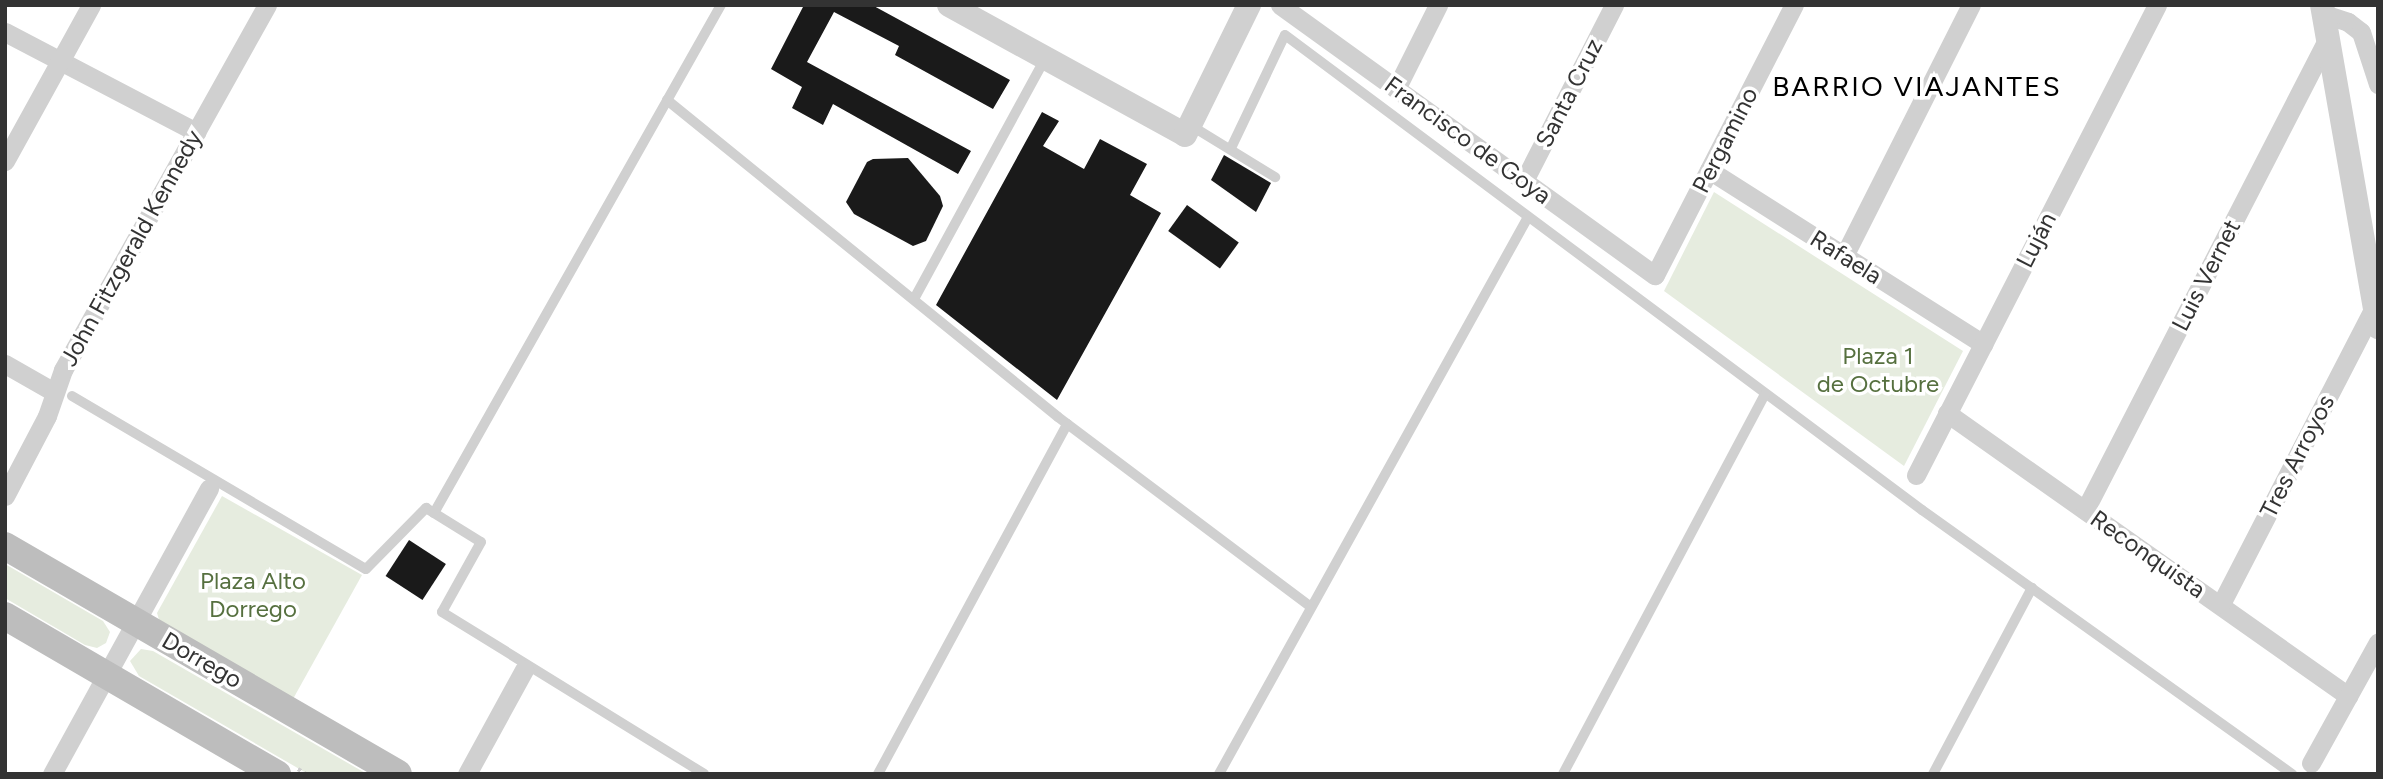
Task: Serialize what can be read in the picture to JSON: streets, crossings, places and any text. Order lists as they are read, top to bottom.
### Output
{
  "streets": {
    "main road": ["Dorrego"],
    "street": [
      "Santa Cruz",
      "Francisco de Goya",
      "Pergamino",
      "Luján",
      "John Fitzgerald Kennedy",
      "Rafaela",
      "Luis Vernet",
      "Tres Arroyos",
      "Reconquista"
    ]
  },
  "crossings": [
    ["Santa Cruz", "Francisco de Goya"],
    ["Francisco de Goya", "Pergamino"],
    ["Pergamino", "Rafaela"],
    ["Luján", "Rafaela"],
    ["Luján", "Reconquista"],
    ["Luis Vernet", "Reconquista"],
    ["Tres Arroyos", "Reconquista"]
  ],
  "districts": ["BARRIO VIAJANTES"],
  "parks": ["Plaza 1 de Octubre", "Plaza Alto Dorrego"]
}
